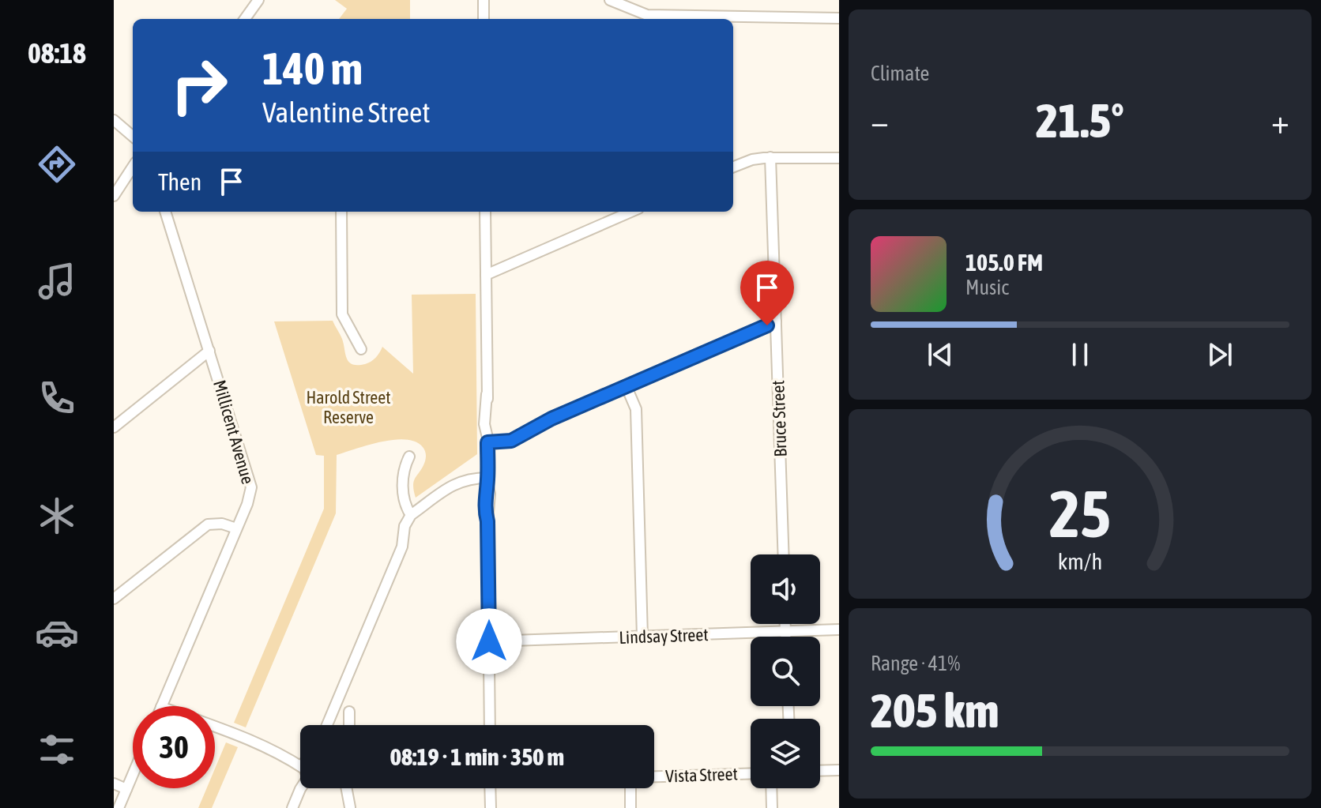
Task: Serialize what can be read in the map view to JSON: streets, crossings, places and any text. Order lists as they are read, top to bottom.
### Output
{
  "streets": {
    "street": [
      "Bruce Street",
      "Millicent Avenue",
      "Lindsay Street",
      "Vista Street"
    ]
  },
  "parks": ["Harold Street Reserve"],
  "page": {
    "tabs": "08:18",
    "tile": [
      "Climate",
      ["Range · 41%", "205 km"]
    ],
    "turn": ["140 m", "Valentine Street"],
    "heat": ["−", "21.5°", "+"],
    "then": "Then",
    "song": ["105.0 FM", "Music"],
    "limit": "30",
    "trip": "08:19 · 1 min · 350 m",
    "gauge": ["25", "km/h"]
  }
}
